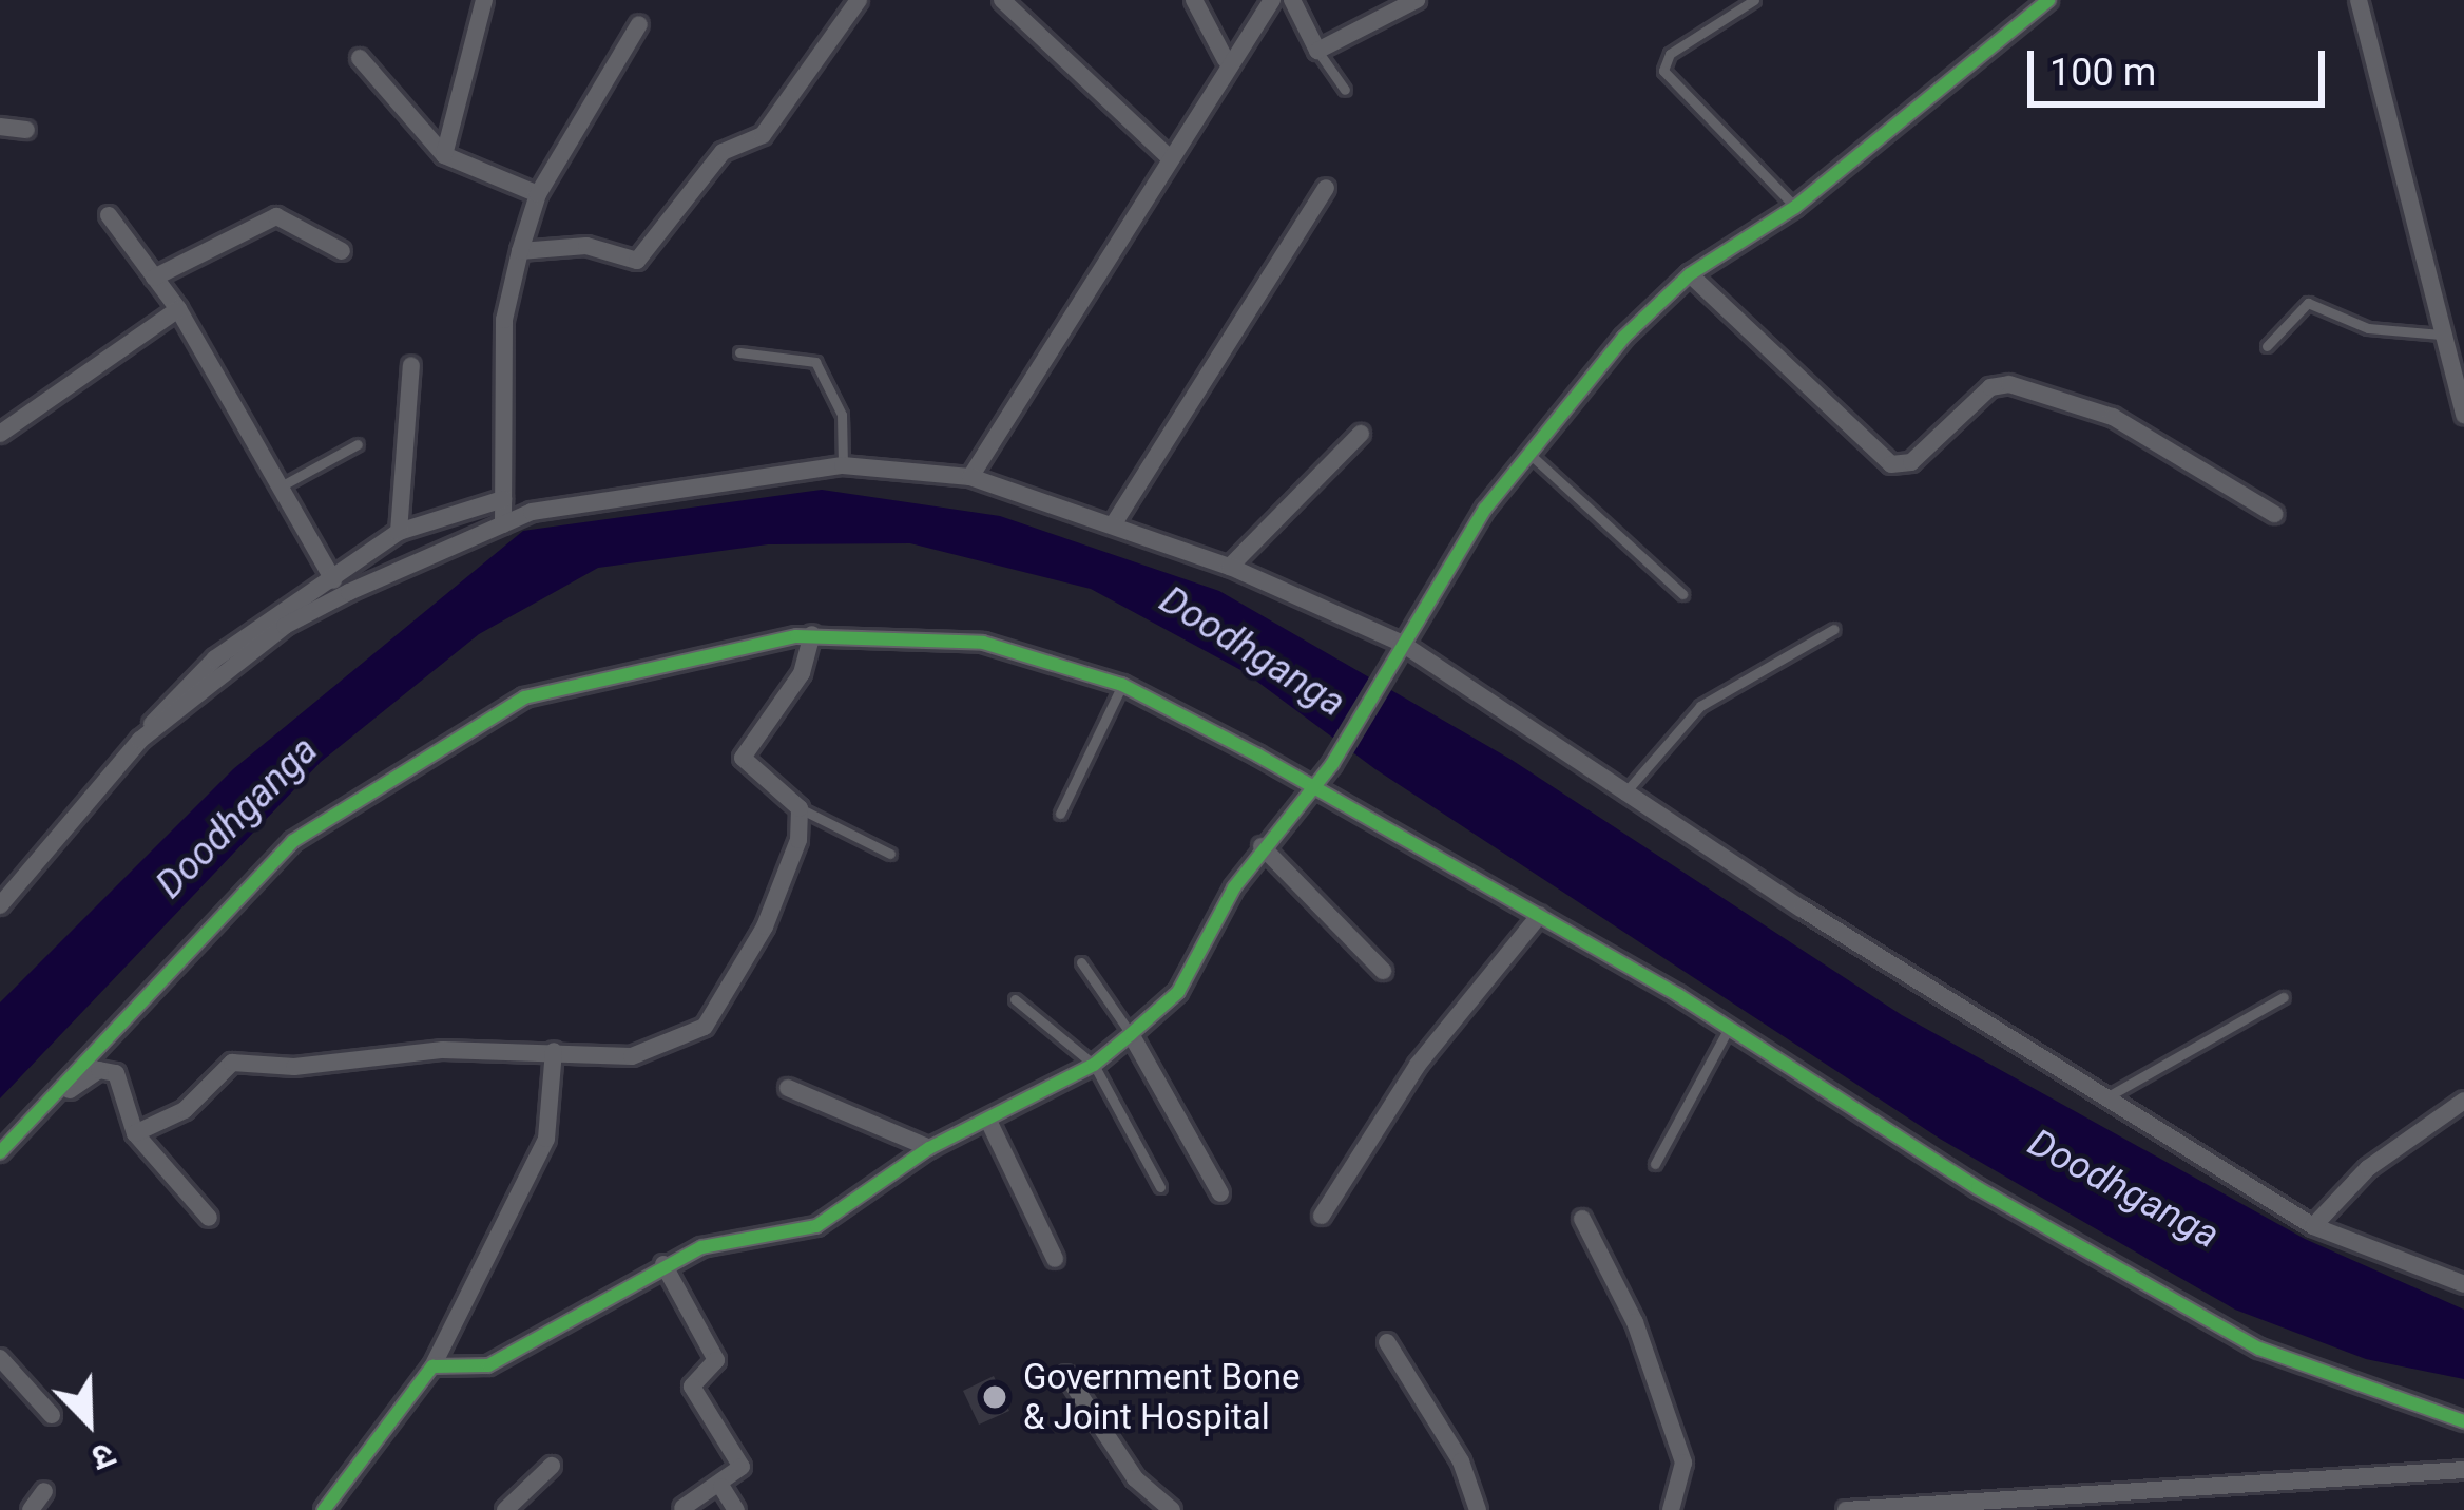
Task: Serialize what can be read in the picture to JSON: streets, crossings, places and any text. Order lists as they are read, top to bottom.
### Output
{
  "water": ["Doodhganga"],
  "places": ["Government Bone & Joint Hospital"],
  "scale_bar": "100 m",
  "north": "bottom right"
}
